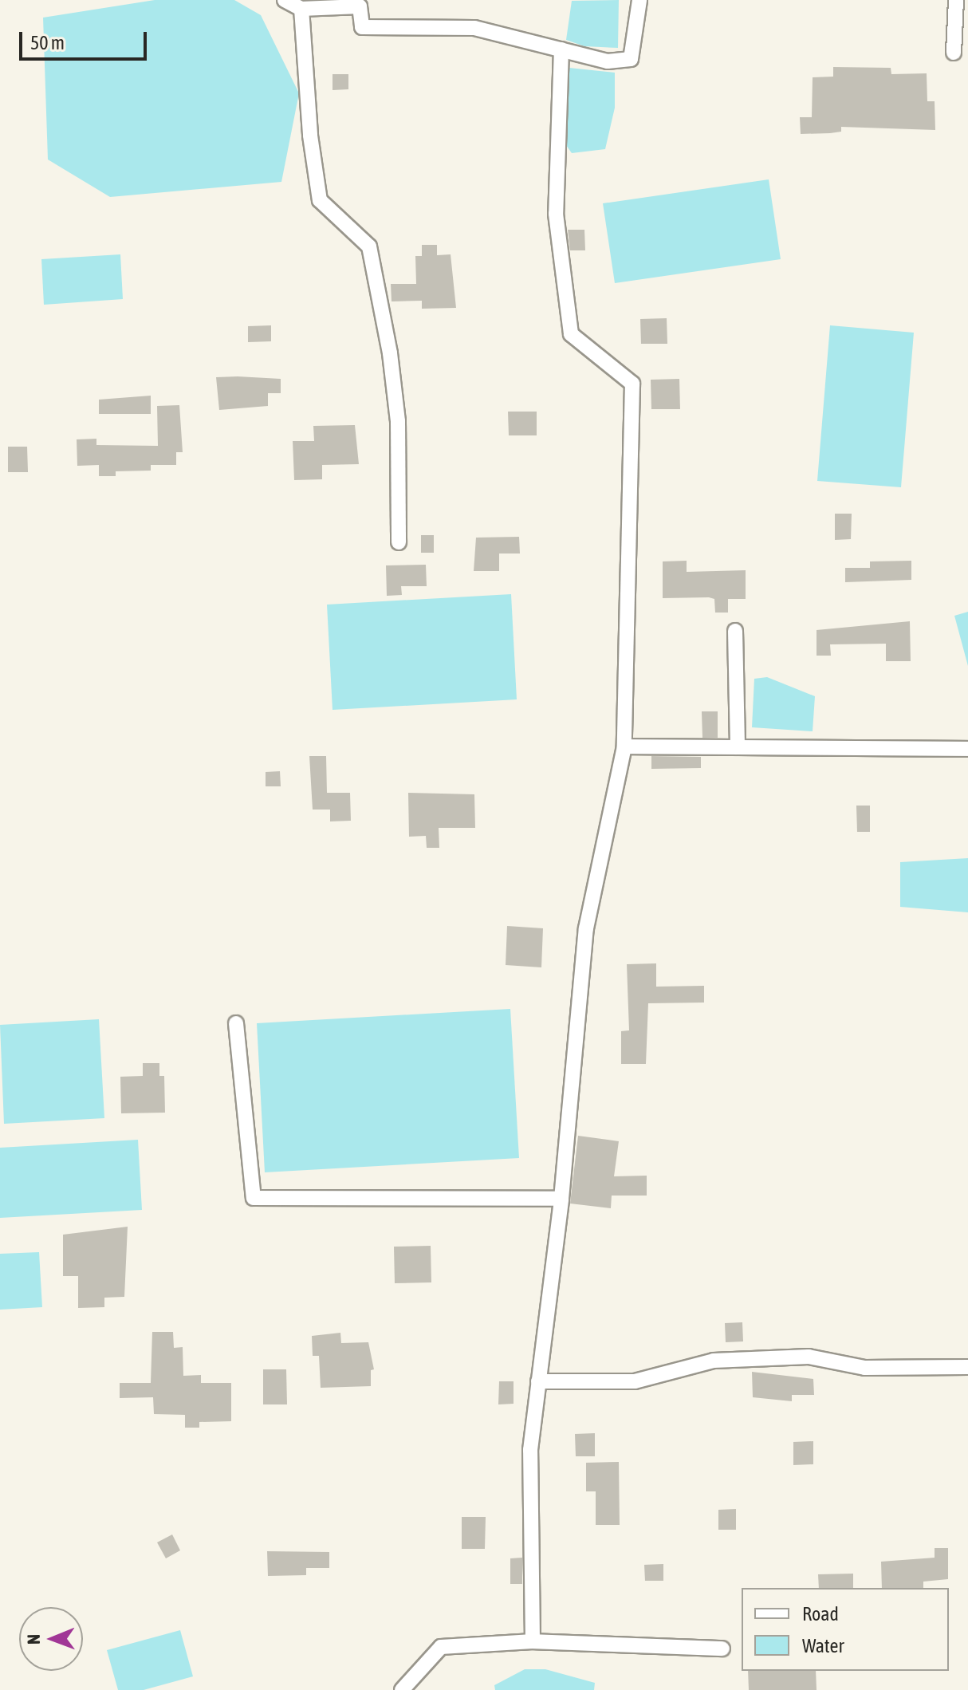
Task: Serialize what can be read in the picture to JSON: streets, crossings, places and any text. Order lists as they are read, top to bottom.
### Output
{
  "legend": ["Road", "Water"],
  "scale_bar": "50 m",
  "north": "left"
}
